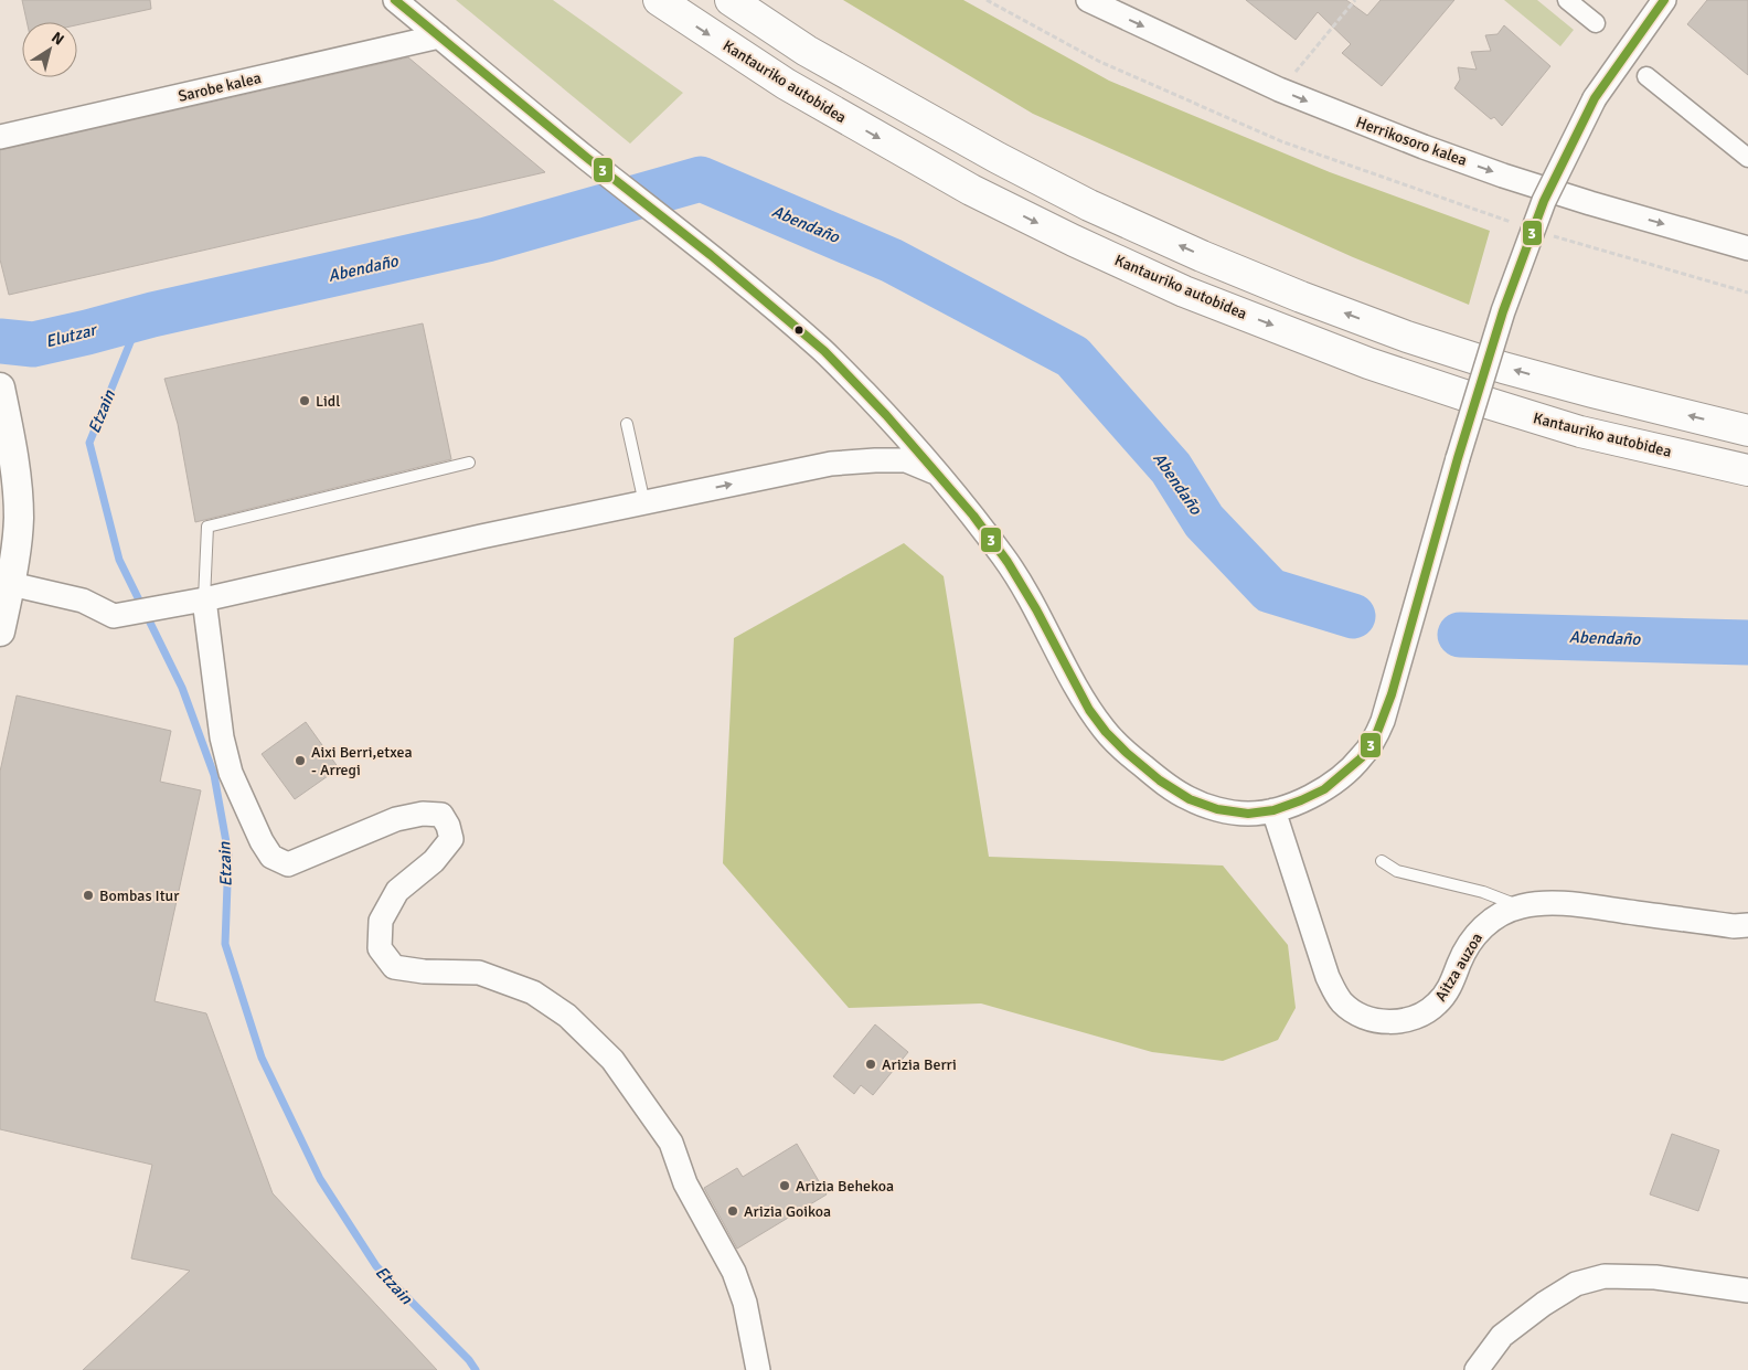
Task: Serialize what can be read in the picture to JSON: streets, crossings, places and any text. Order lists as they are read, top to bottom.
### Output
{
  "streets": {
    "highway": ["Kantauriko autobidea"],
    "street": ["Sarobe kalea", "Herrikosoro kalea", "Aitza auzoa"]
  },
  "one_way": ["Herrikosoro kalea"],
  "water": ["Abendaño", "Elutzar", "Etzain"],
  "places": [
    "Lidl",
    "Aixi Berri,etxea - Arregi",
    "Bombas Itur",
    "Arizia Berri",
    "Arizia Behekoa",
    "Arizia Goikoa"
  ],
  "lines": ["transit line 3"],
  "north": "top right"
}
